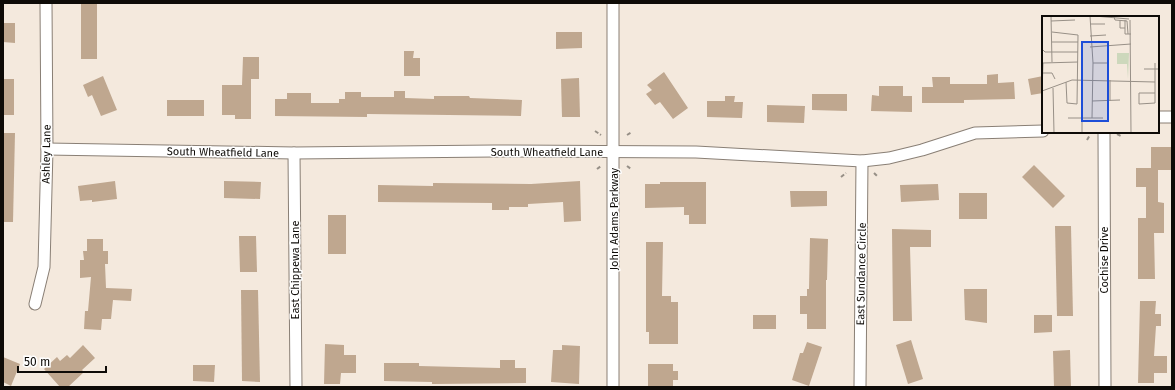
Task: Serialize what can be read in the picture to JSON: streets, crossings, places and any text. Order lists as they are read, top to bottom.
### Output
{
  "streets": {
    "street": [
      "South Wheatfield Lane",
      "Ashley Lane",
      "John Adams Parkway",
      "Cochise Drive",
      "East Chippewa Lane",
      "East Sundance Circle"
    ]
  },
  "crossings": [
    ["South Wheatfield Lane", "Ashley Lane"],
    ["South Wheatfield Lane", "John Adams Parkway"],
    ["South Wheatfield Lane", "East Chippewa Lane"],
    ["South Wheatfield Lane", "East Sundance Circle"]
  ],
  "scale_bar": "50 m"
}
